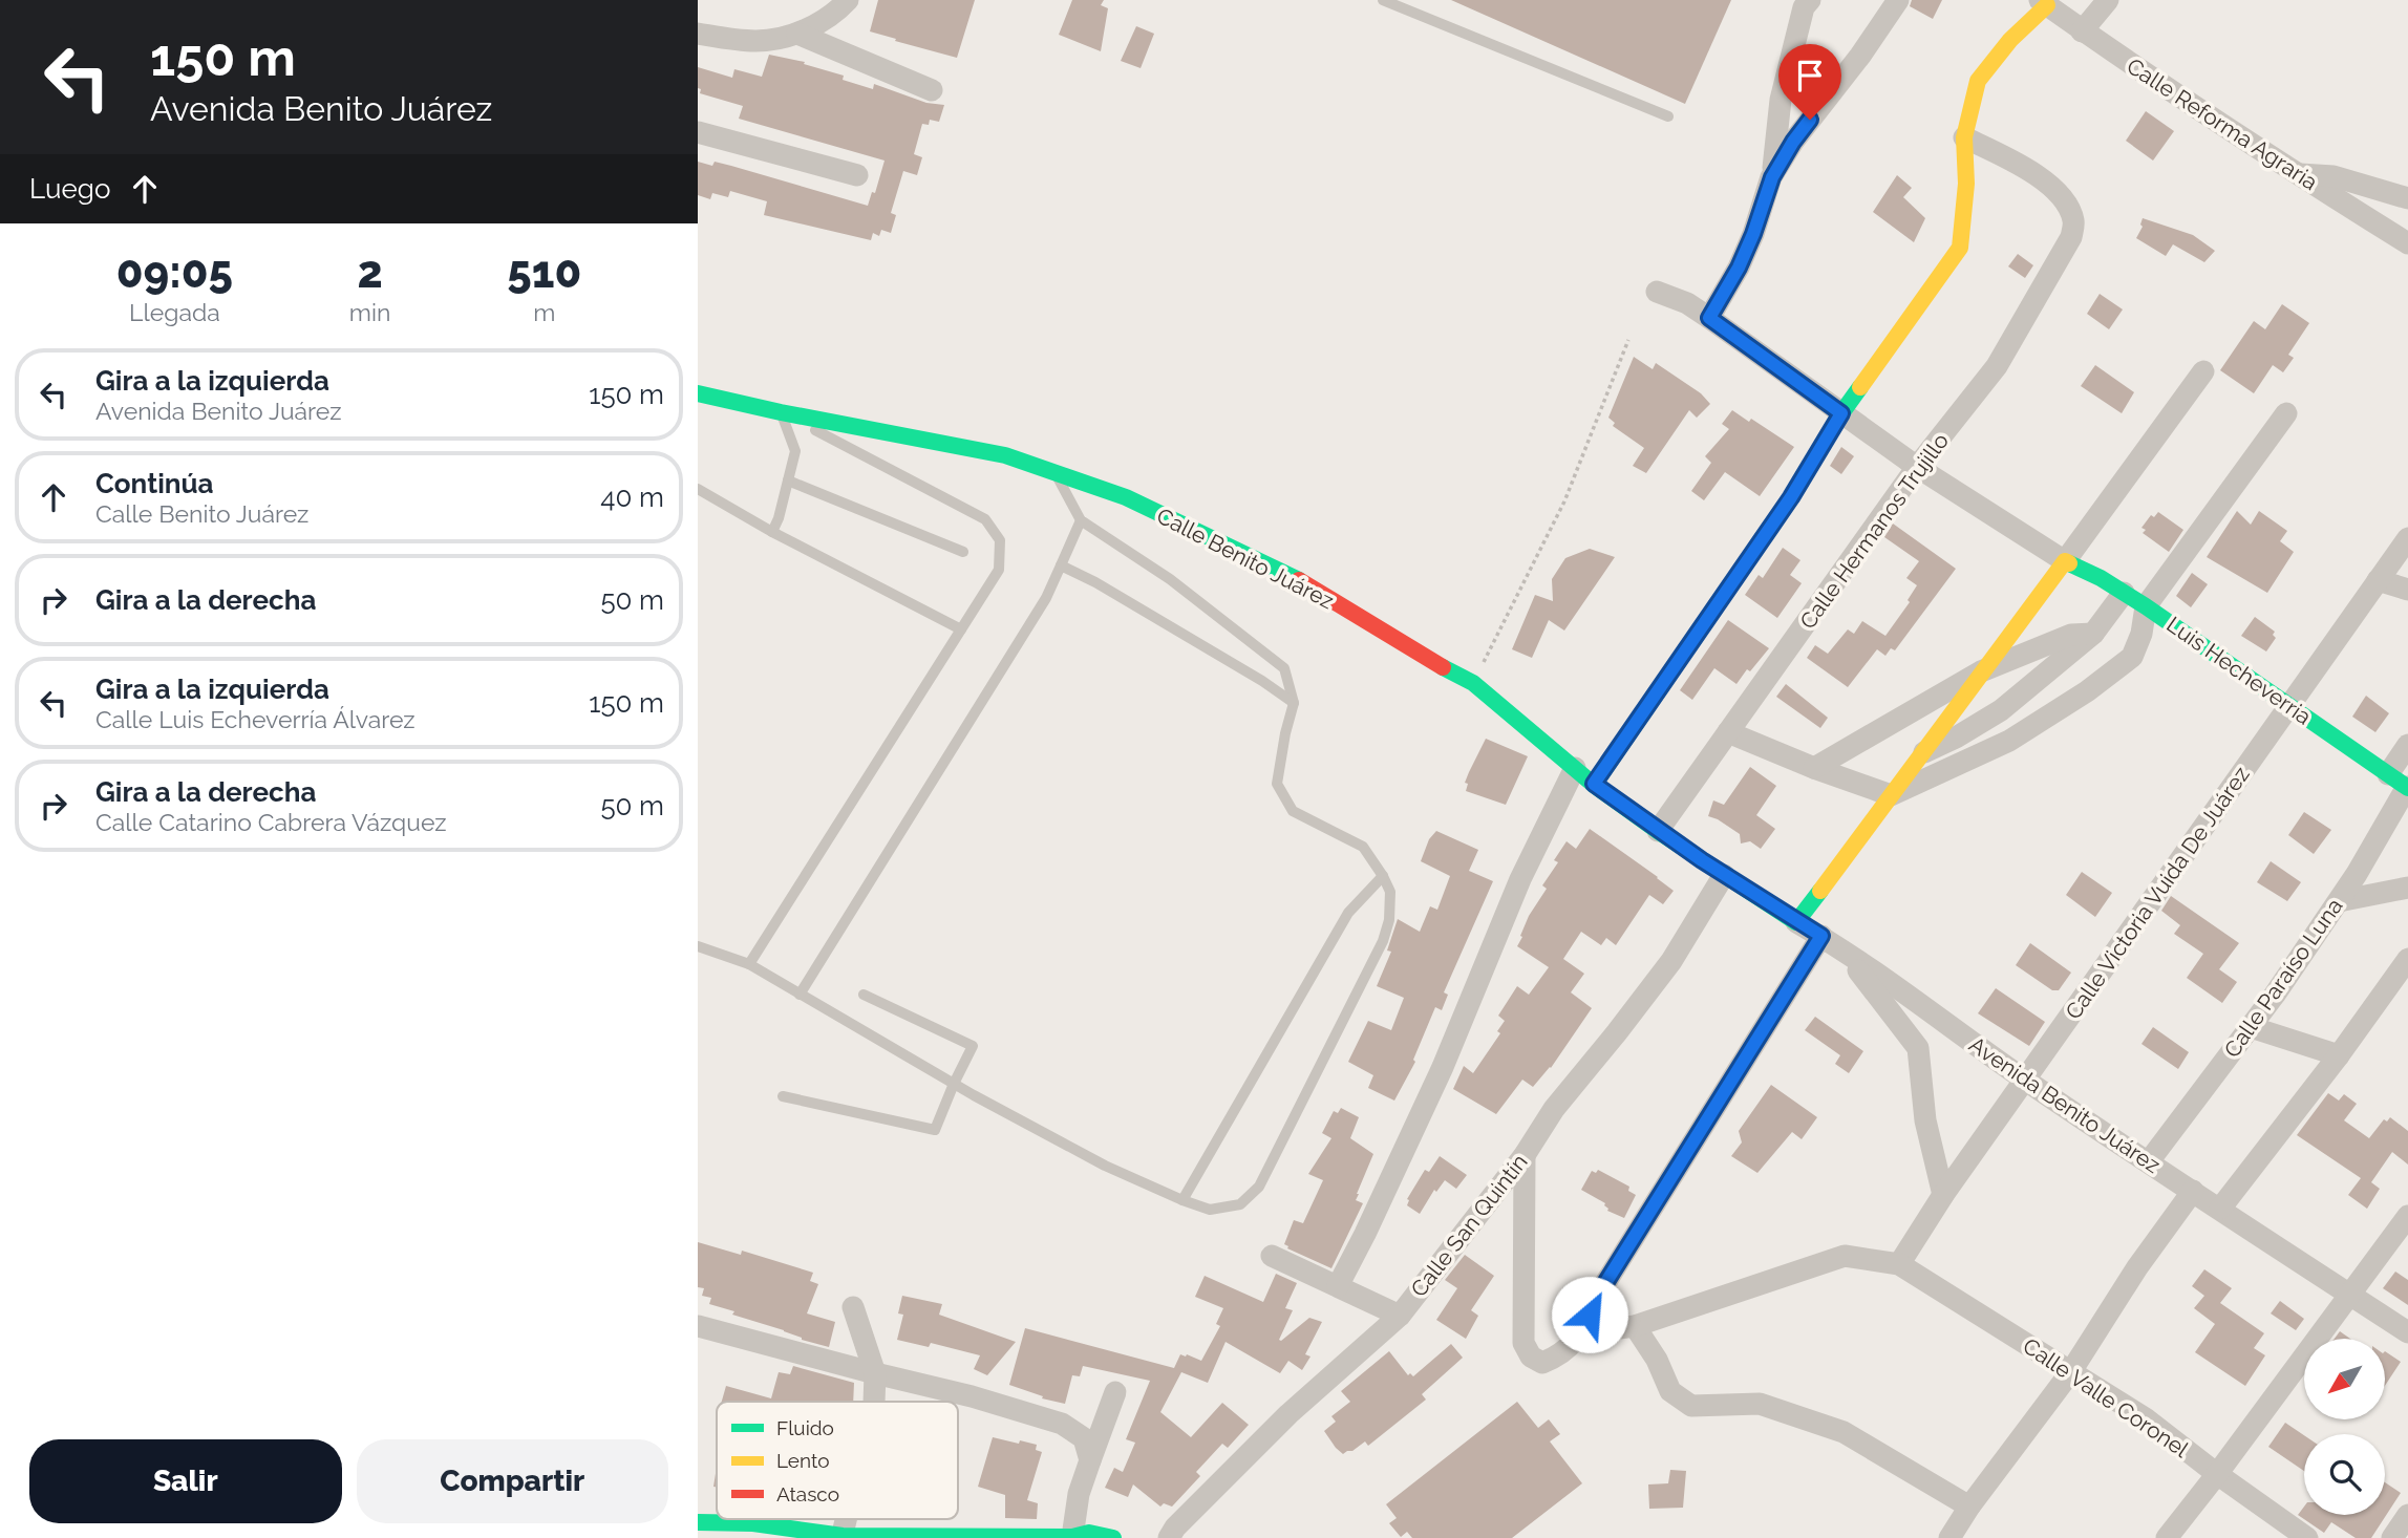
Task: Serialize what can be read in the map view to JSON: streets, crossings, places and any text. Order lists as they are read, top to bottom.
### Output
{
  "streets": {
    "street": [
      "Calle Reforma Agraria",
      "Calle Hermanos Trujillo",
      "Calle Benito Juárez",
      "Luis Hecheverria",
      "Calle Victoria Vuida De Juárez",
      "Calle Paraíso Luna",
      "Avenida Benito Juárez",
      "Calle San Quintín",
      "Calle Valle Coronel"
    ]
  },
  "crossings": [
    ["Calle Hermanos Trujillo", "Calle Benito Juárez"],
    ["Calle Benito Juárez", "Avenida Benito Juárez"],
    ["Calle Benito Juárez", "Calle San Quintín"],
    ["Luis Hecheverria", "Calle Victoria Vuida De Juárez"],
    ["Luis Hecheverria", "Calle Paraíso Luna"],
    ["Calle Victoria Vuida De Juárez", "Avenida Benito Juárez"],
    ["Calle Victoria Vuida De Juárez", "Calle Valle Coronel"],
    ["Calle Paraíso Luna", "Avenida Benito Juárez"],
    ["Avenida Benito Juárez", "Calle San Quintín"]
  ],
  "legend": ["Fluido", "Lento", "Atasco"],
  "north": "bottom left",
  "page": {
    "turn": ["150 m", "Avenida Benito Juárez"],
    "then": "Luego",
    "eta": [
      "09:05",
      "Llegada",
      "2",
      "min",
      "510",
      "m"
    ],
    "list": [
      {
        "name": "Gira a la izquierda",
        "note": "Avenida Benito Juárez",
        "value": "150 m"
      },
      {
        "name": "Continúa",
        "note": "Calle Benito Juárez",
        "value": "40 m"
      },
      {
        "name": "Gira a la derecha",
        "value": "50 m"
      },
      {
        "name": "Gira a la izquierda",
        "note": "Calle Luis Echeverría Álvarez",
        "value": "150 m"
      },
      {
        "name": "Gira a la derecha",
        "note": "Calle Catarino Cabrera Vázquez",
        "value": "50 m"
      }
    ],
    "buttons": ["Salir", "Compartir"]
  }
}
